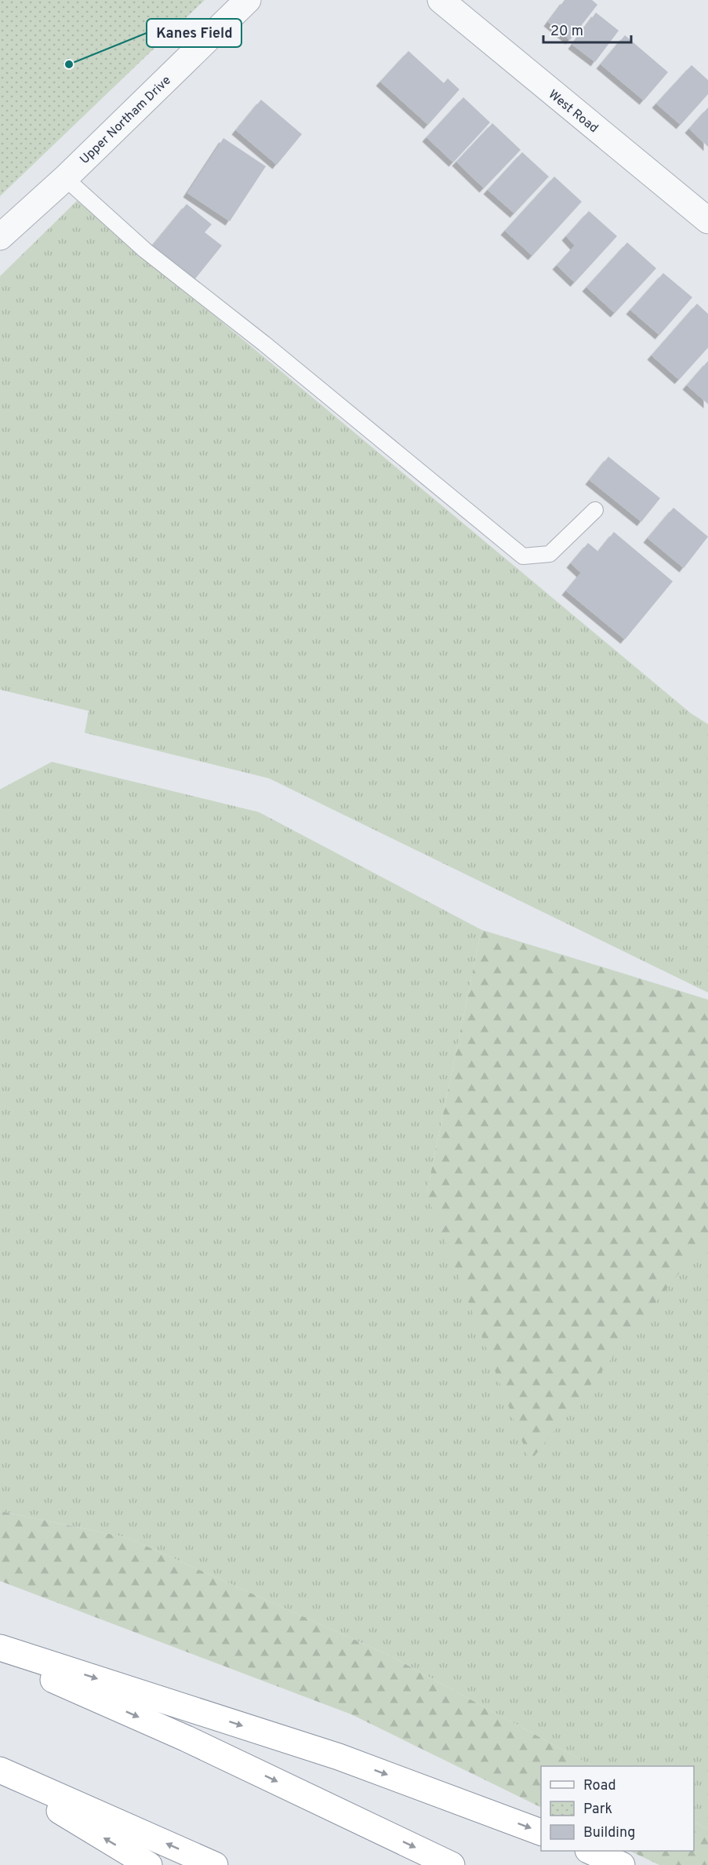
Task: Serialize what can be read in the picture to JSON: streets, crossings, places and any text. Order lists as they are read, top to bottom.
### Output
{
  "streets": {
    "street": ["West Road", "Upper Northam Drive"]
  },
  "places": ["Kanes Field"],
  "legend": ["Road", "Park", "Building"],
  "scale_bar": "20 m"
}
